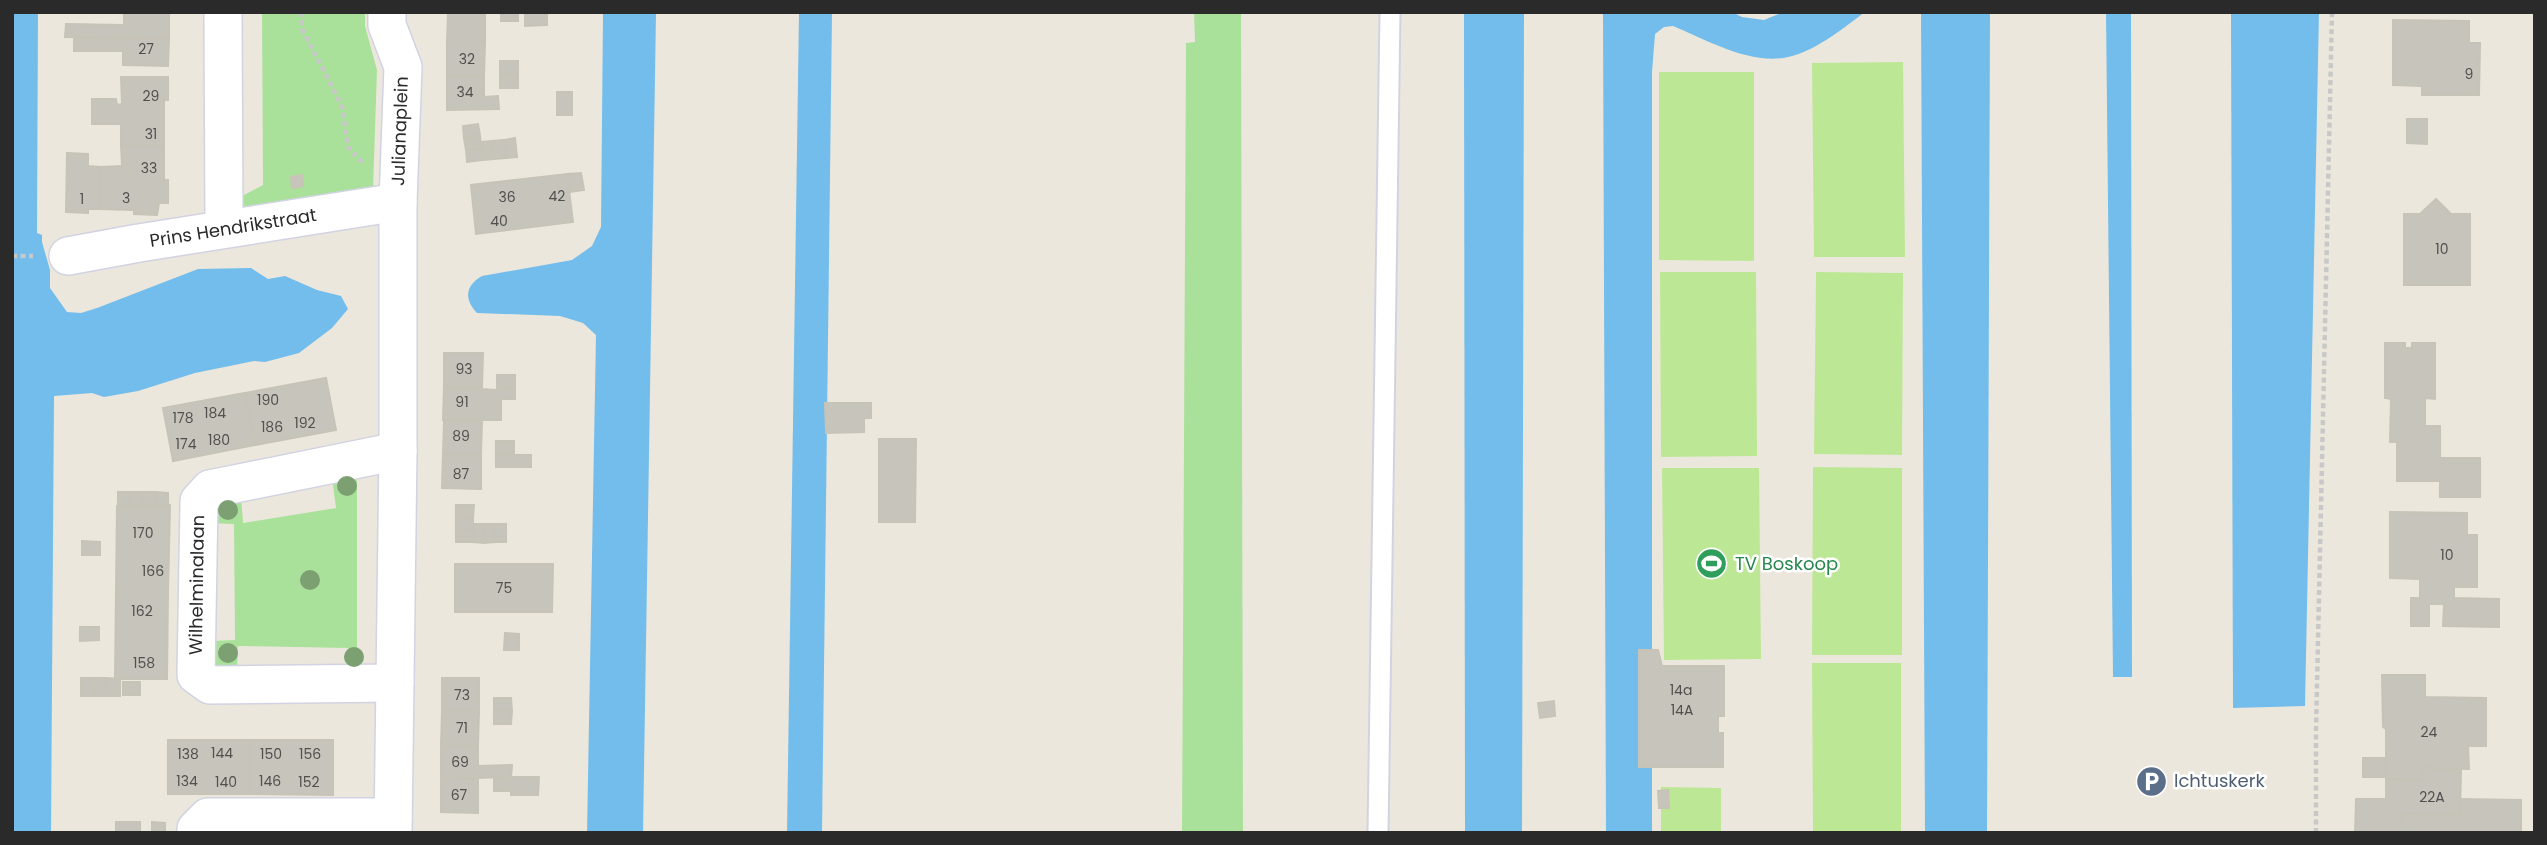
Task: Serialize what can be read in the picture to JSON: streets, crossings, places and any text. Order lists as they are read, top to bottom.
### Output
{
  "streets": {
    "street": ["Julianaplein", "Prins Hendrikstraat", "Wilhelminalaan"]
  },
  "crossings": [
    ["Julianaplein", "Prins Hendrikstraat"]
  ],
  "places": {
    "sports": ["TV Boskoop"],
    "parking": ["Ichtuskerk"]
  },
  "house_numbers": [
    "27",
    "32",
    "9",
    "34",
    "29",
    "31",
    "33",
    "42",
    "36",
    "3",
    "1",
    "40",
    "10",
    "93",
    "190",
    "91",
    "184",
    "178",
    "192",
    "186",
    "89",
    "180",
    "174",
    "87",
    "170",
    "10",
    "166",
    "75",
    "162",
    "158",
    "14a",
    "73",
    "14A",
    "71",
    "24",
    "144",
    "138",
    "150",
    "156",
    "69",
    "134",
    "146",
    "140",
    "152",
    "67",
    "22A"
  ]
}
